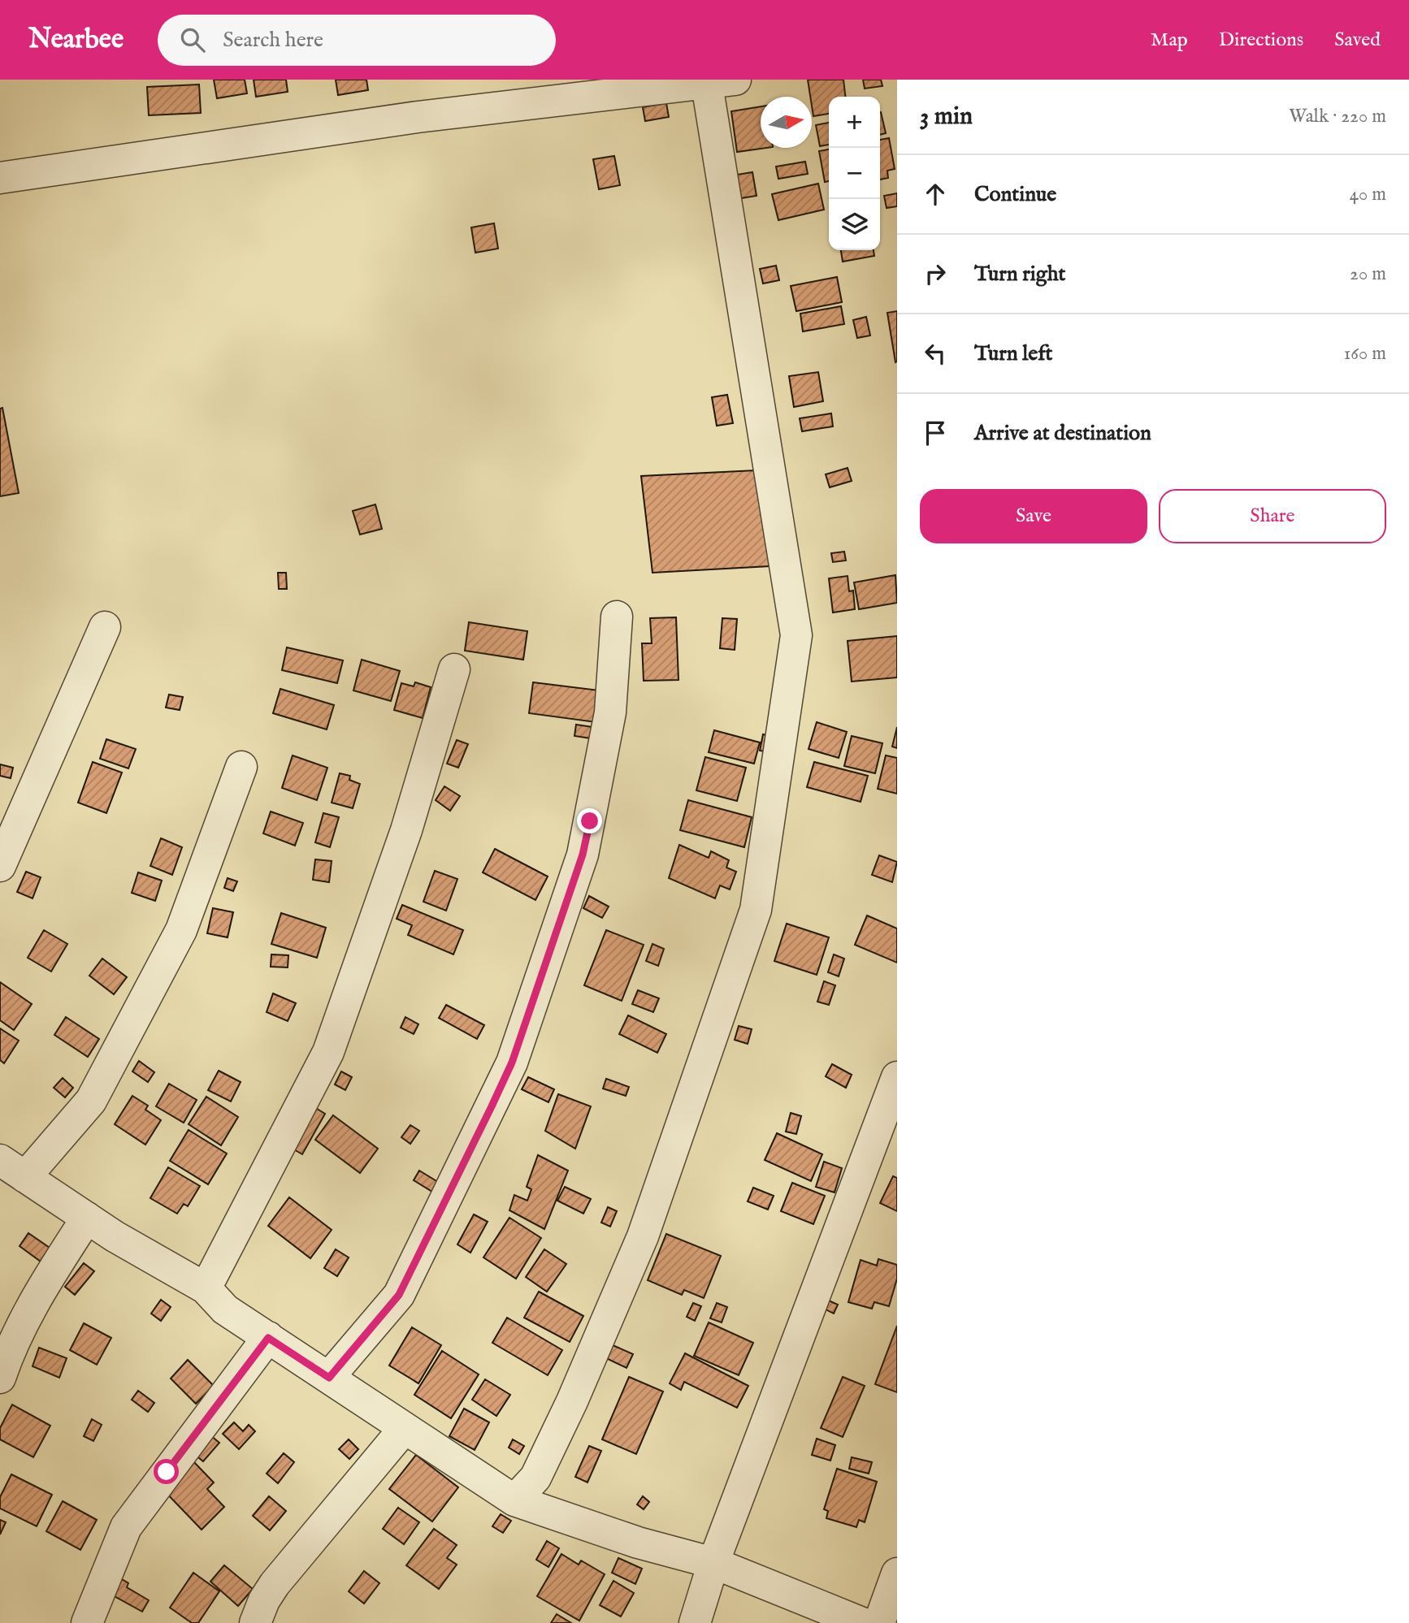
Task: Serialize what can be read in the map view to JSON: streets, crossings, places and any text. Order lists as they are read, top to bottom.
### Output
{
  "north": "right",
  "page": {
    "header": "Nearbee",
    "search": "Search here",
    "nav": ["Map", "Directions", "Saved"],
    "heading": ["3 min", "Walk · 220 m"],
    "map_buttons": ["+", "−"],
    "list": [
      ["Continue", "40 m"],
      ["Turn right", "20 m"],
      ["Turn left", "160 m"],
      "Arrive at destination"
    ],
    "buttons": ["Save", "Share"]
  }
}
